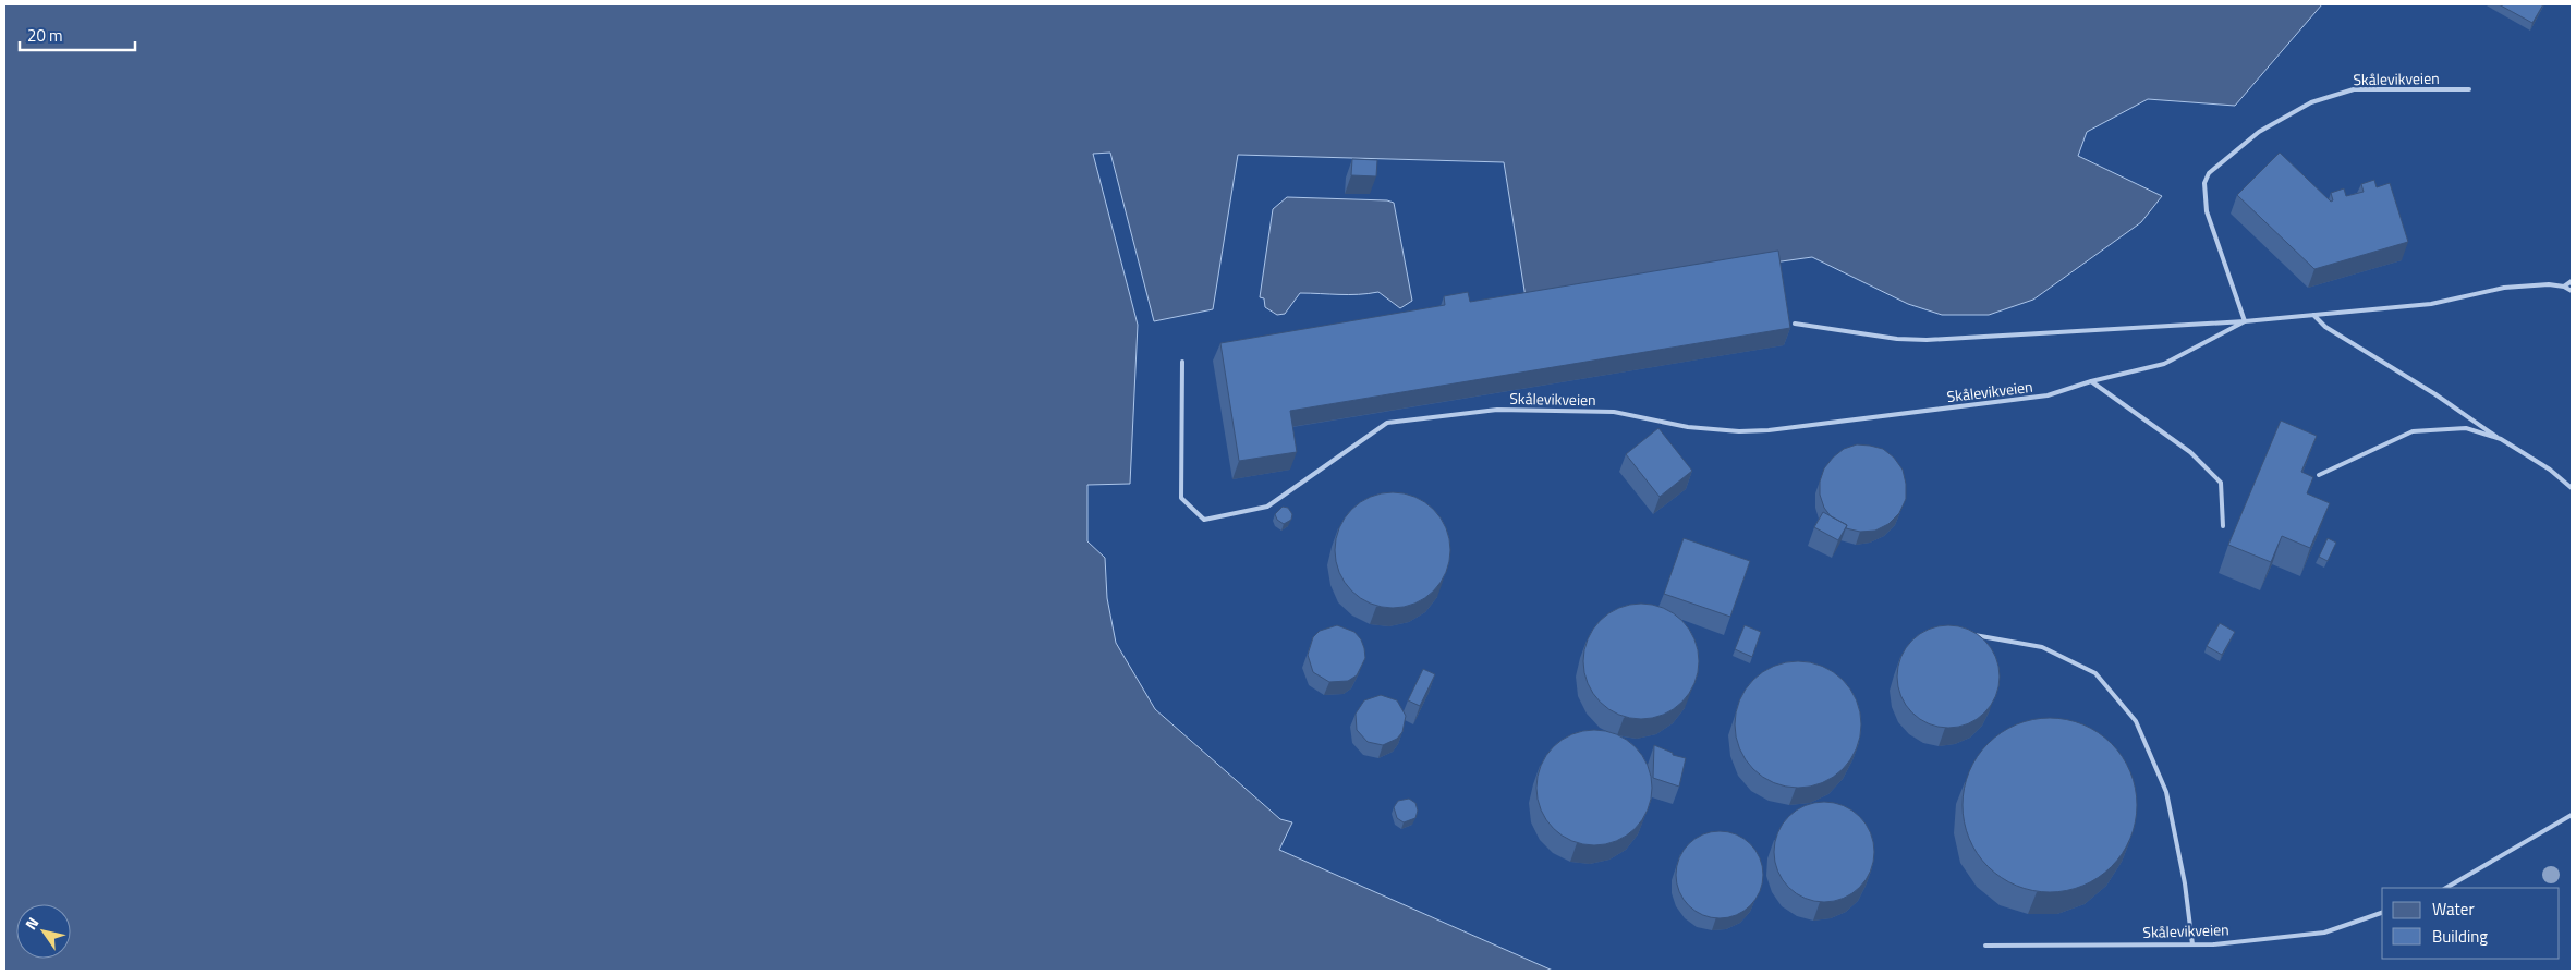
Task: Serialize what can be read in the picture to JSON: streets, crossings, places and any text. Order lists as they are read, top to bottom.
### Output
{
  "streets": {
    "lane": ["Skålevikveien"]
  },
  "legend": ["Water", "Building"],
  "scale_bar": "20 m",
  "north": "top left"
}
